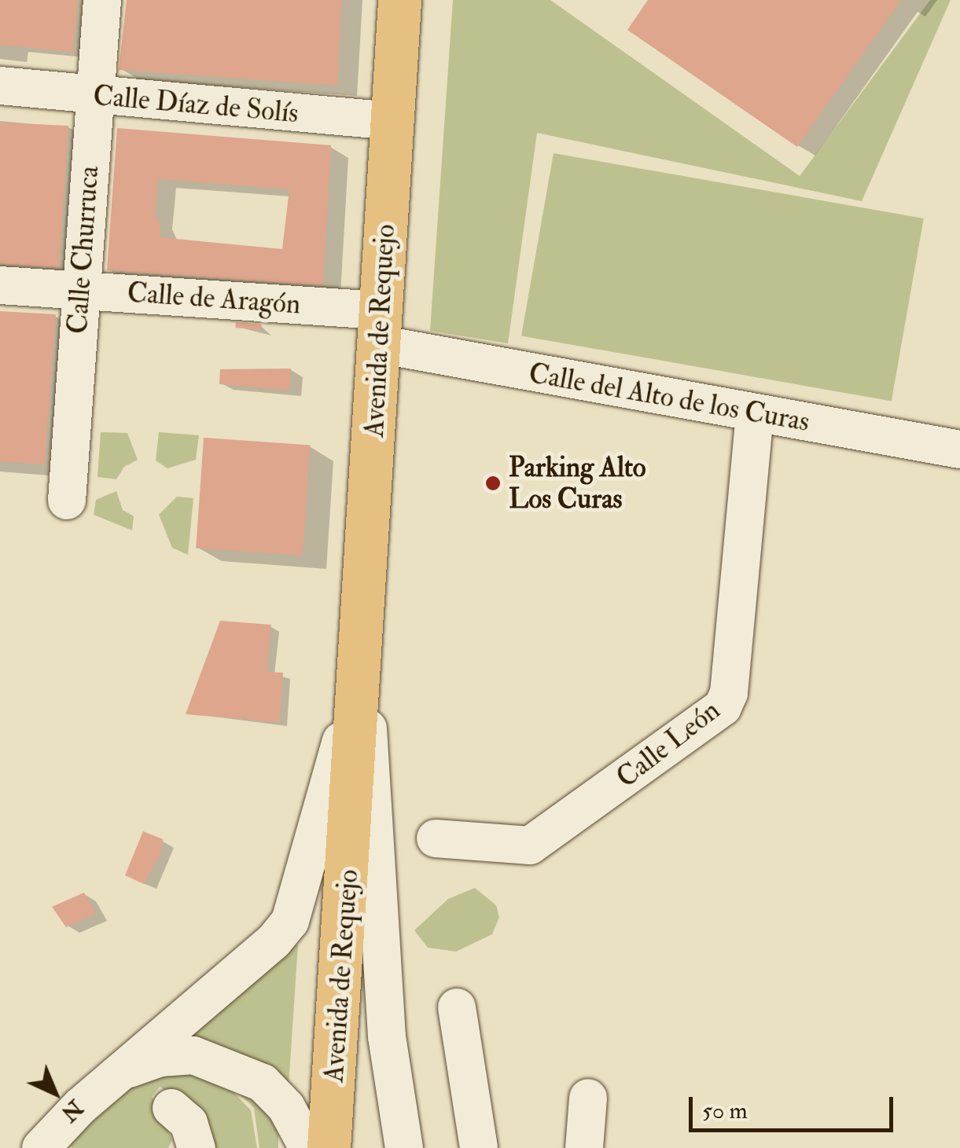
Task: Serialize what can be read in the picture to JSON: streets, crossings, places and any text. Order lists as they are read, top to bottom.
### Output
{
  "streets": {
    "highway": ["Avenida de Requejo"],
    "street": [
      "Calle Díaz de Solís",
      "Calle Churruca",
      "Calle de Aragón",
      "Calle del Alto de los Curas",
      "Calle León"
    ]
  },
  "crossings": [
    ["Calle Díaz de Solís", "Calle Churruca"],
    ["Calle Díaz de Solís", "Avenida de Requejo"],
    ["Calle Churruca", "Calle de Aragón"],
    ["Calle de Aragón", "Avenida de Requejo"],
    ["Calle de Aragón", "Calle del Alto de los Curas"],
    ["Avenida de Requejo", "Calle del Alto de los Curas"],
    ["Calle del Alto de los Curas", "Calle León"]
  ],
  "places": ["Parking Alto Los Curas"],
  "scale_bar": "50 m",
  "north": "bottom right"
}
